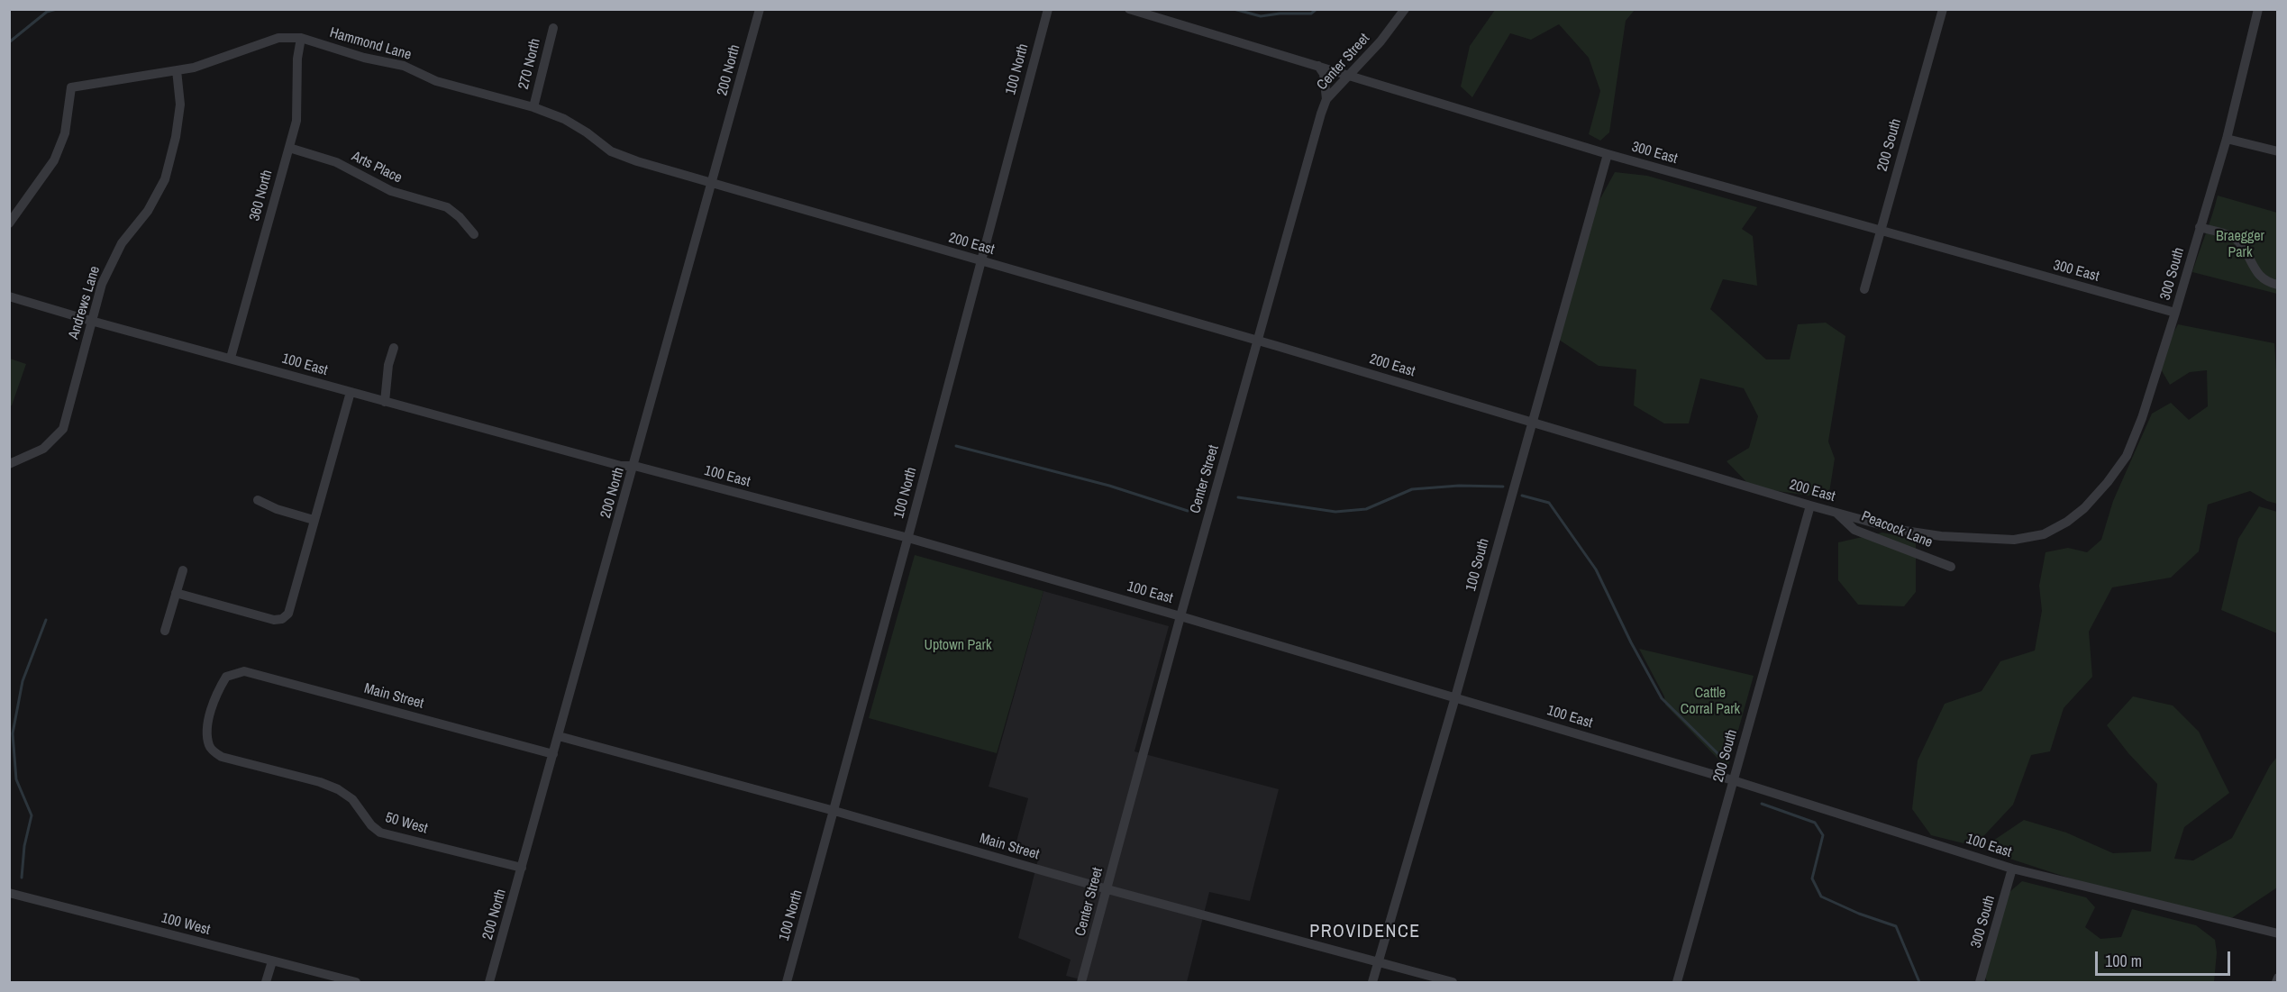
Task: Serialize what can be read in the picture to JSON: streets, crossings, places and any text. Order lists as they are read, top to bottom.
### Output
{
  "streets": {
    "street": [
      "Hammond Lane",
      "Center Street",
      "270 North",
      "100 North",
      "200 North",
      "200 South",
      "300 East",
      "Arts Place",
      "360 North",
      "200 East",
      "300 South",
      "Andrews Lane",
      "100 East",
      "Peacock Lane",
      "100 South",
      "Main Street",
      "50 West",
      "100 West"
    ]
  },
  "crossings": [
    ["Hammond Lane", "270 North"],
    ["Hammond Lane", "200 North"],
    ["Hammond Lane", "360 North"],
    ["Hammond Lane", "200 East"],
    ["Hammond Lane", "Andrews Lane"],
    ["Center Street", "300 East"],
    ["Center Street", "200 East"],
    ["Center Street", "100 East"],
    ["Center Street", "Main Street"],
    ["100 North", "200 East"],
    ["100 North", "100 East"],
    ["100 North", "Main Street"],
    ["200 North", "200 East"],
    ["200 North", "100 East"],
    ["200 North", "Main Street"],
    ["200 North", "50 West"],
    ["200 South", "300 East"],
    ["200 South", "200 East"],
    ["200 South", "100 East"],
    ["300 East", "300 South"],
    ["300 East", "100 South"],
    ["Arts Place", "360 North"],
    ["360 North", "100 East"],
    ["200 East", "300 South"],
    ["200 East", "Peacock Lane"],
    ["200 East", "100 South"],
    ["300 South", "100 East"],
    ["Andrews Lane", "100 East"],
    ["100 East", "100 South"],
    ["100 South", "Main Street"],
    ["Main Street", "50 West"]
  ],
  "districts": ["PROVIDENCE"],
  "parks": ["Braegger Park", "Uptown Park", "Cattle Corral Park"],
  "scale_bar": "100 m"
}
